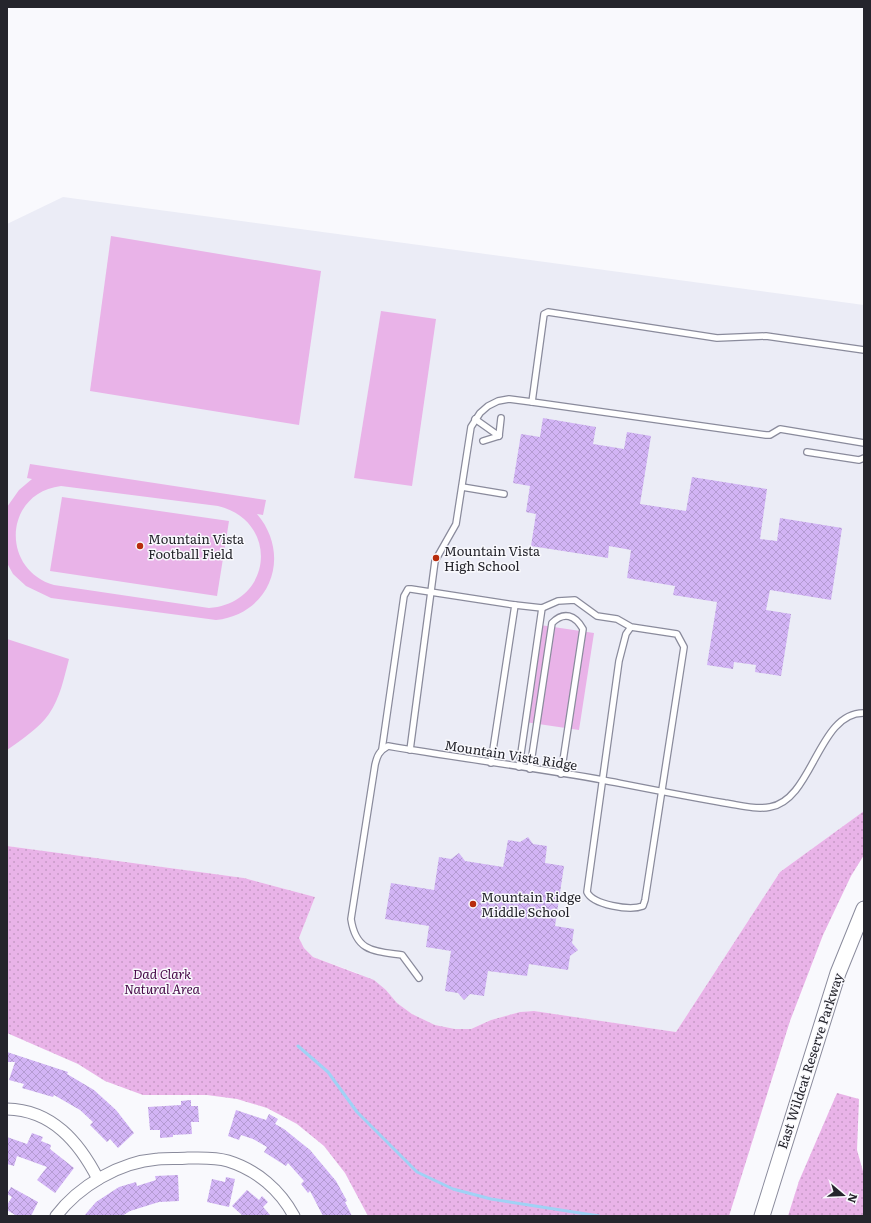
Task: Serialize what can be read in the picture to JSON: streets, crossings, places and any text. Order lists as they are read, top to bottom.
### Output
{
  "streets": {
    "main road": ["East Wildcat Reserve Parkway"],
    "lane": ["Mountain Vista Ridge"]
  },
  "parks": ["Dad Clark Natural Area"],
  "places": ["Mountain Vista Football Field", "Mountain Vista High School", "Mountain Ridge Middle School"],
  "north": "right"
}
